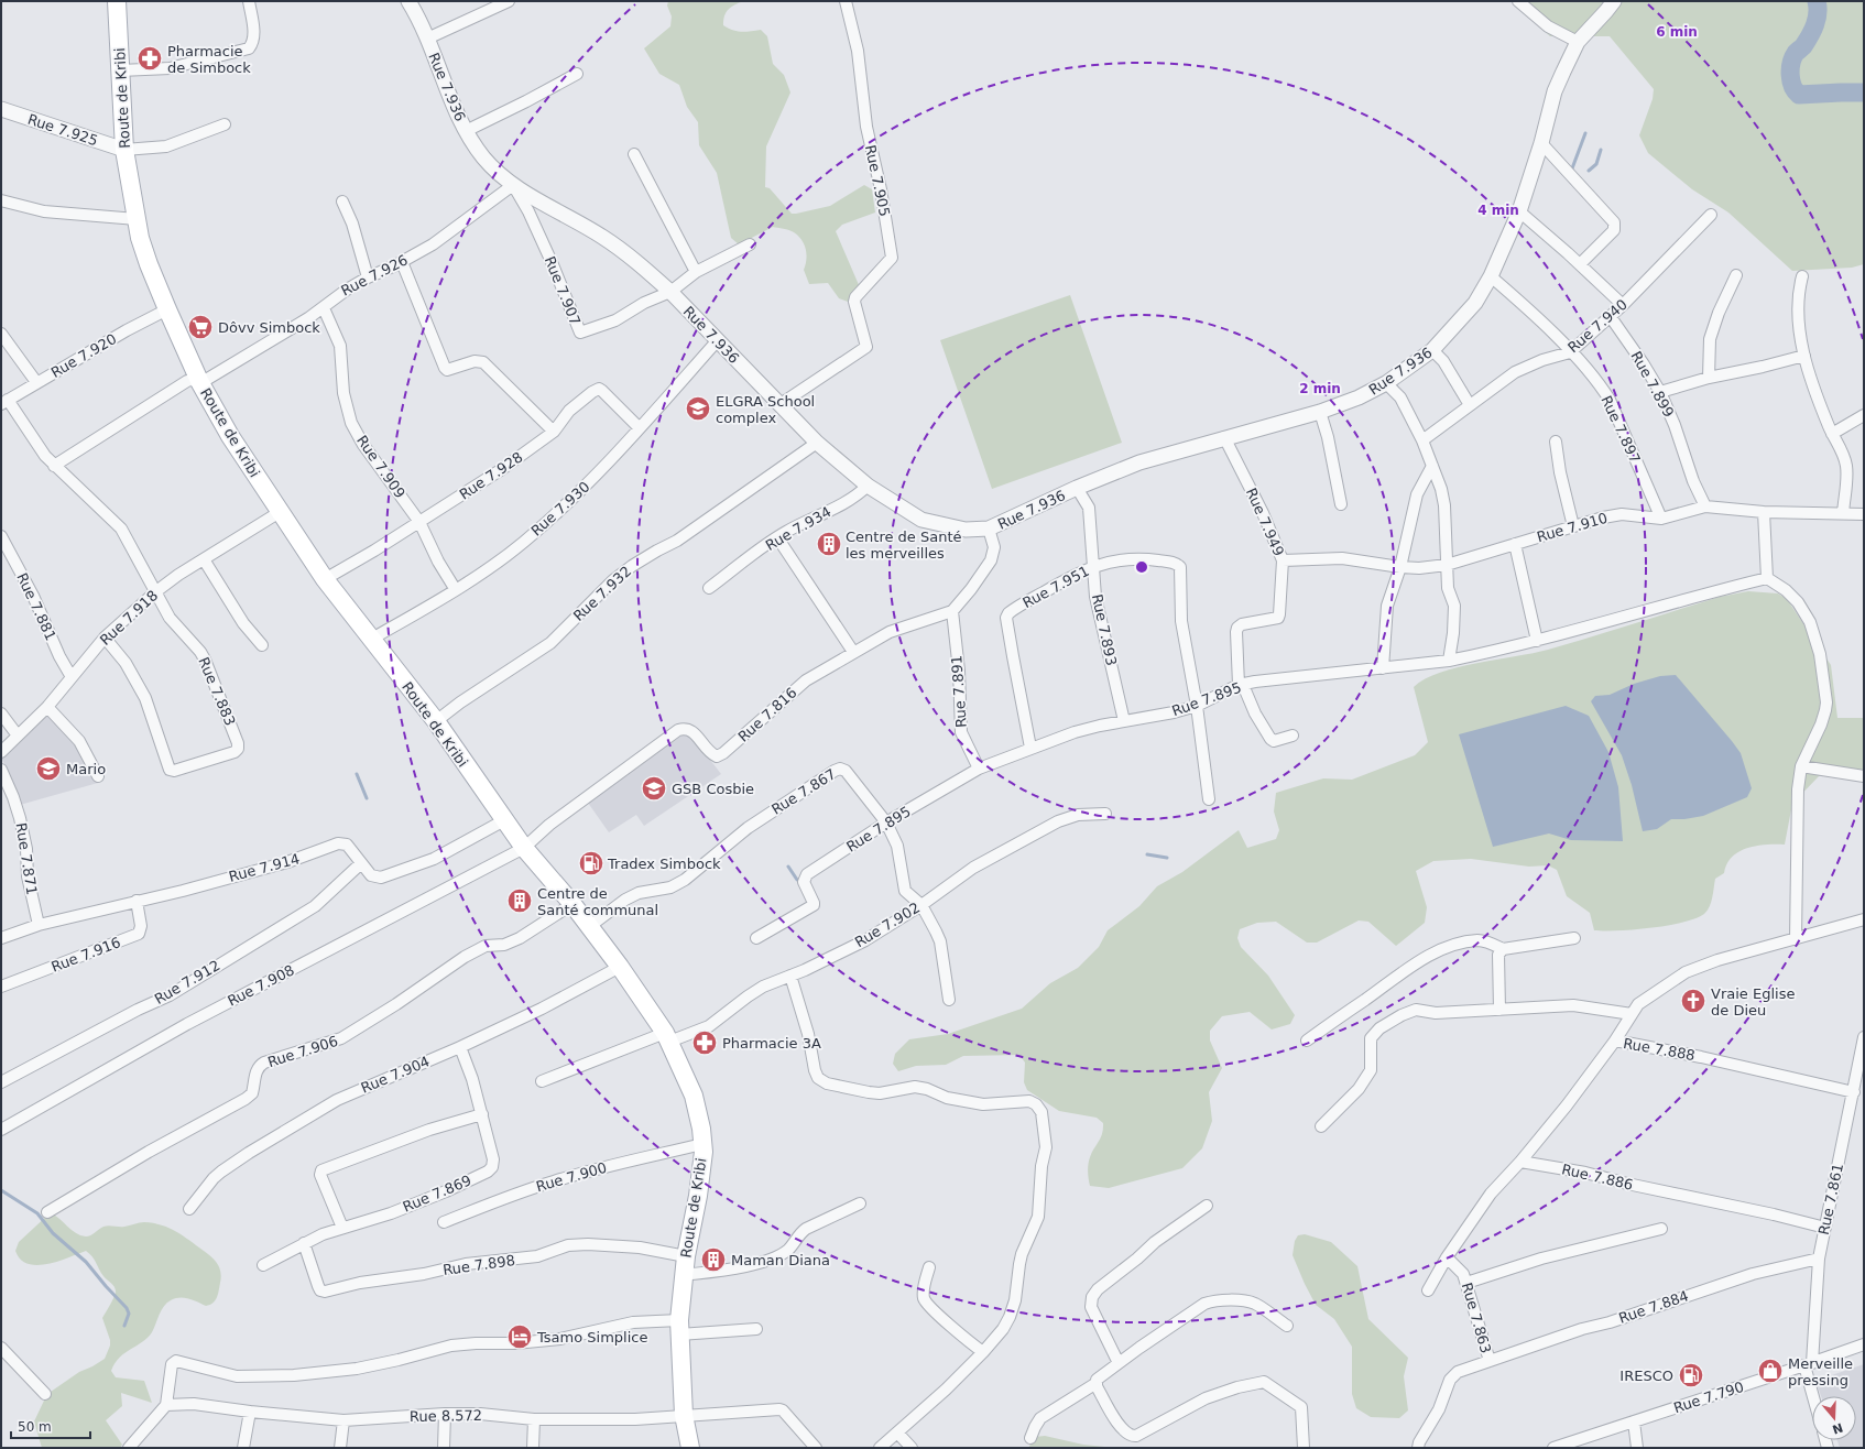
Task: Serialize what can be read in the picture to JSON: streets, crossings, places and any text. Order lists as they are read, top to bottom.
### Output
{
  "streets": {
    "main road": ["Route de Kribi"],
    "street": [
      "Rue 7.936",
      "Rue 7.925",
      "Rue 7.905",
      "Rue 7.926",
      "Rue 7.907",
      "Rue 7.940",
      "Rue 7.920",
      "Rue 7.899",
      "Rue 7.897",
      "Rue 7.909",
      "Rue 7.928",
      "Rue 7.930",
      "Rue 7.949",
      "Rue 7.910",
      "Rue 7.934",
      "Rue 7.951",
      "Rue 7.932",
      "Rue 7.881",
      "Rue 7.918",
      "Rue 7.893",
      "Rue 7.883",
      "Rue 7.891",
      "Rue 7.895",
      "Rue 7.816",
      "Rue 7.867",
      "Rue 7.871",
      "Rue 7.914",
      "Rue 7.902",
      "Rue 7.916",
      "Rue 7.912",
      "Rue 7.908",
      "Rue 7.888",
      "Rue 7.906",
      "Rue 7.904",
      "Rue 7.900",
      "Rue 7.886",
      "Rue 7.869",
      "Rue 7.861",
      "Rue 7.898",
      "Rue 7.884",
      "Rue 7.863",
      "Rue 7.790",
      "Rue 8.572"
    ]
  },
  "crossings": [
    ["Rue 7.936", "Rue 7.905"],
    ["Rue 7.936", "Rue 7.926"],
    ["Rue 7.936", "Rue 7.907"],
    ["Rue 7.936", "Rue 7.897"],
    ["Rue 7.936", "Rue 7.930"],
    ["Rue 7.936", "Rue 7.949"],
    ["Rue 7.936", "Rue 7.934"],
    ["Rue 7.936", "Rue 7.932"],
    ["Rue 7.936", "Rue 7.893"],
    ["Route de Kribi", "Rue 7.925"],
    ["Route de Kribi", "Rue 7.926"],
    ["Route de Kribi", "Rue 7.920"],
    ["Route de Kribi", "Rue 7.928"],
    ["Route de Kribi", "Rue 7.930"],
    ["Route de Kribi", "Rue 7.932"],
    ["Route de Kribi", "Rue 7.918"],
    ["Route de Kribi", "Rue 7.816"],
    ["Route de Kribi", "Rue 7.867"],
    ["Route de Kribi", "Rue 7.914"],
    ["Route de Kribi", "Rue 7.902"],
    ["Route de Kribi", "Rue 7.908"],
    ["Route de Kribi", "Rue 7.906"],
    ["Route de Kribi", "Rue 7.904"],
    ["Route de Kribi", "Rue 7.900"],
    ["Route de Kribi", "Rue 7.898"],
    ["Route de Kribi", "Rue 8.572"],
    ["Rue 7.926", "Rue 7.907"],
    ["Rue 7.926", "Rue 7.909"],
    ["Rue 7.926", "Rue 7.883"],
    ["Rue 7.940", "Rue 7.899"],
    ["Rue 7.940", "Rue 7.897"],
    ["Rue 7.920", "Rue 7.883"],
    ["Rue 7.899", "Rue 7.910"],
    ["Rue 7.897", "Rue 7.910"],
    ["Rue 7.909", "Rue 7.928"],
    ["Rue 7.909", "Rue 7.930"],
    ["Rue 7.928", "Rue 7.930"],
    ["Rue 7.949", "Rue 7.910"],
    ["Rue 7.949", "Rue 7.895"],
    ["Rue 7.951", "Rue 7.893"],
    ["Rue 7.951", "Rue 7.895"],
    ["Rue 7.881", "Rue 7.918"],
    ["Rue 7.918", "Rue 7.883"],
    ["Rue 7.893", "Rue 7.895"],
    ["Rue 7.891", "Rue 7.895"],
    ["Rue 7.891", "Rue 7.816"],
    ["Rue 7.895", "Rue 7.867"],
    ["Rue 7.816", "Rue 7.908"],
    ["Rue 7.867", "Rue 7.902"],
    ["Rue 7.871", "Rue 7.914"],
    ["Rue 7.914", "Rue 7.916"],
    ["Rue 7.914", "Rue 7.912"],
    ["Rue 7.888", "Rue 7.861"],
    ["Rue 7.904", "Rue 7.869"],
    ["Rue 7.886", "Rue 7.861"],
    ["Rue 7.869", "Rue 7.898"],
    ["Rue 7.861", "Rue 7.884"],
    ["Rue 7.861", "Rue 7.790"],
    ["Rue 7.884", "Rue 7.863"]
  ],
  "places": {
    "pharmacy": ["Pharmacie de Simbock", "Pharmacie 3A"],
    "supermarket": ["Dôvv Simbock"],
    "school or university": ["ELGRA School complex", "Mario", "GSB Cosbie"],
    "building": ["Centre de Santé les merveilles", "Centre de Santé communal", "Maman Diana"],
    "fuel station": ["Tradex Simbock", "IRESCO"],
    "church": ["Vraie Eglise de Dieu"],
    "hotel": ["Tsamo Simplice"],
    "shop": ["Merveille pressing"]
  },
  "scale_bar": "50 m",
  "north": "bottom",
  "rings": ["6 min", "4 min", "2 min"]
}
